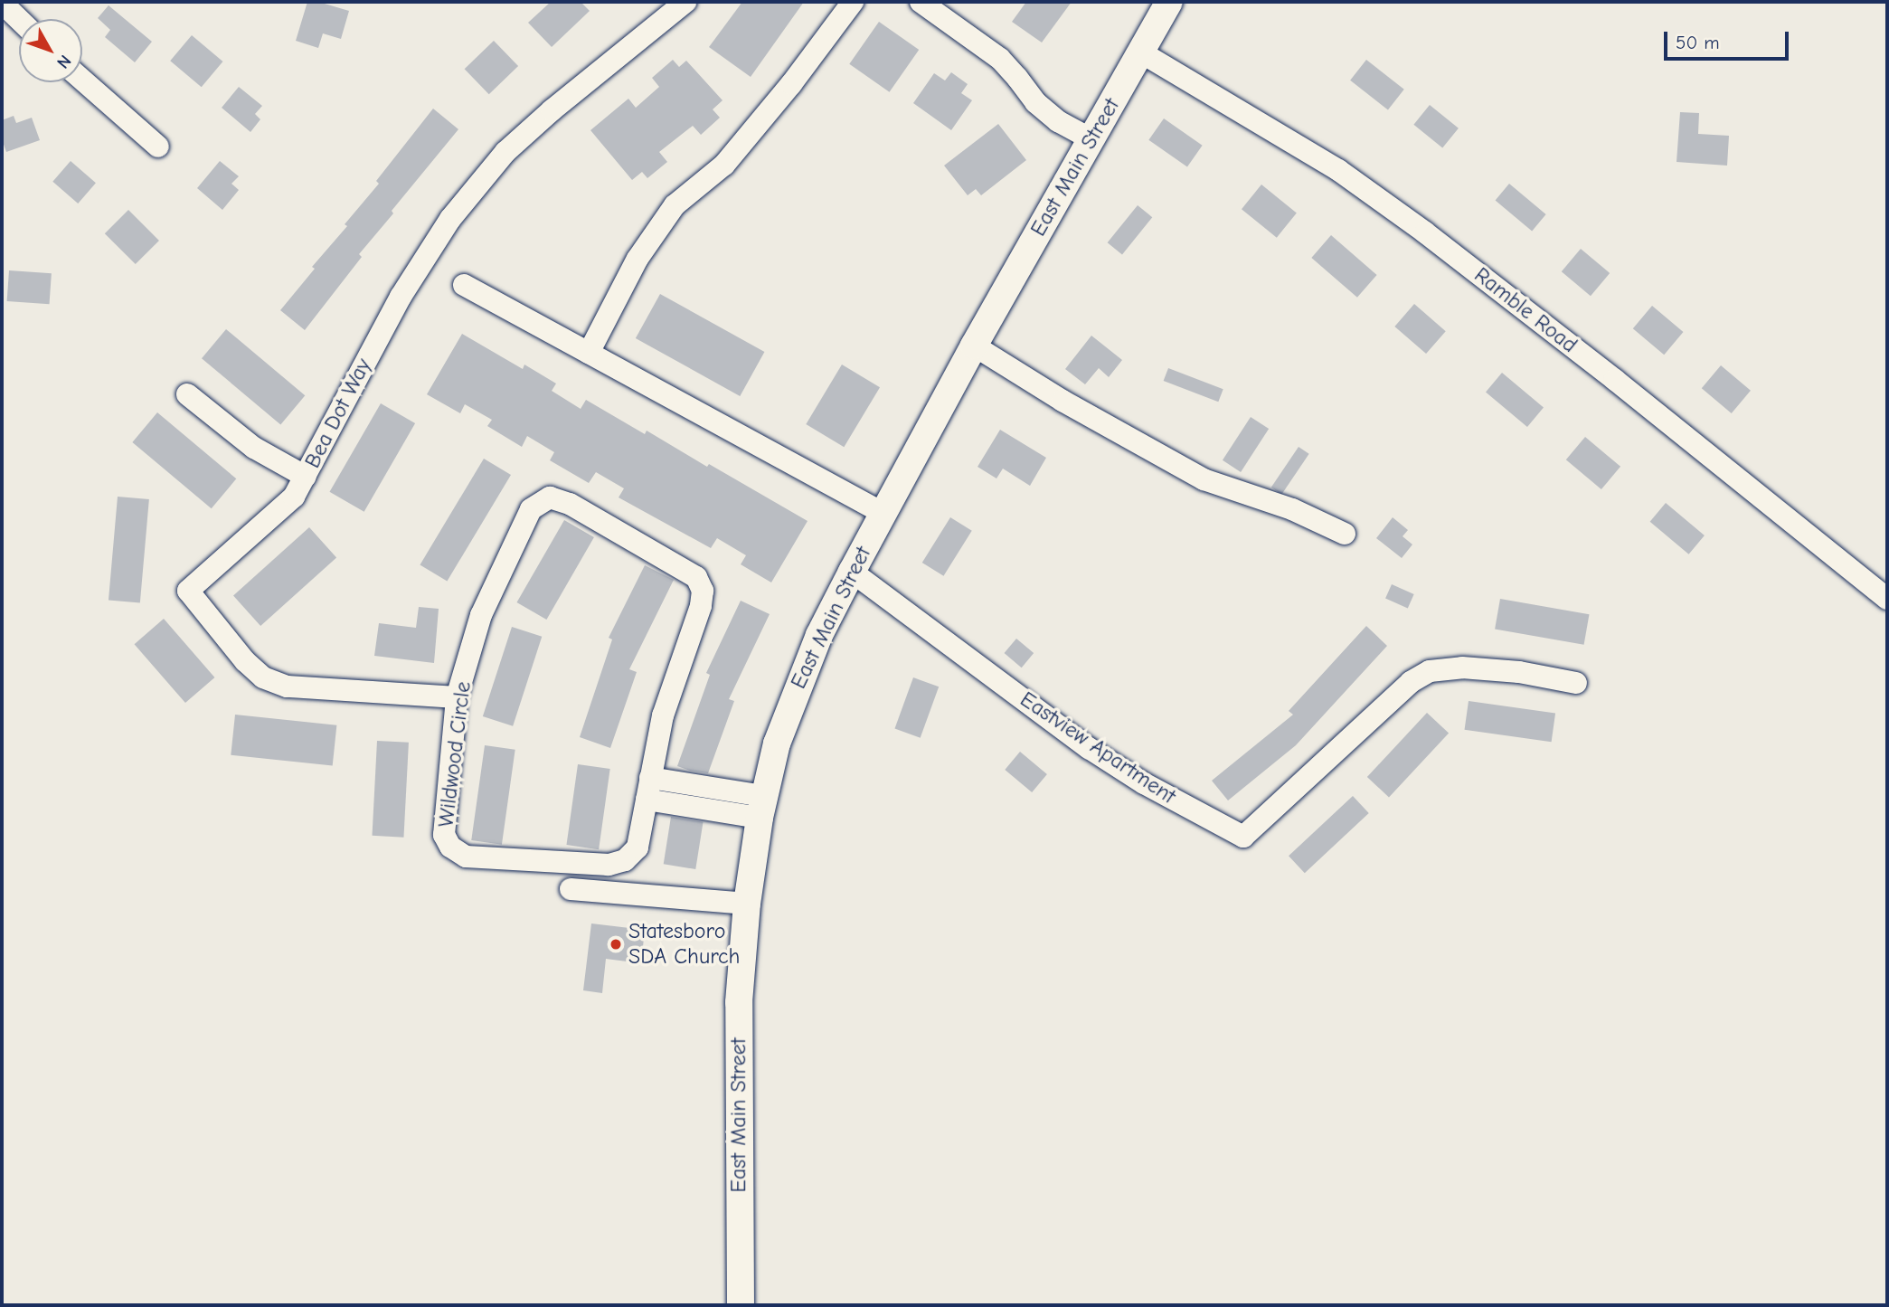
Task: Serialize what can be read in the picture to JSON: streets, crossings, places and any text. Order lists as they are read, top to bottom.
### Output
{
  "streets": {
    "main road": ["East Main Street"],
    "street": [
      "Ramble Road",
      "Bea Dot Way",
      "Eastview Apartment",
      "Wildwood Circle"
    ]
  },
  "crossings": [
    ["East Main Street", "Ramble Road"],
    ["East Main Street", "Eastview Apartment"],
    ["Bea Dot Way", "Wildwood Circle"]
  ],
  "places": ["Statesboro SDA Church"],
  "scale_bar": "50 m",
  "north": "bottom right"
}
